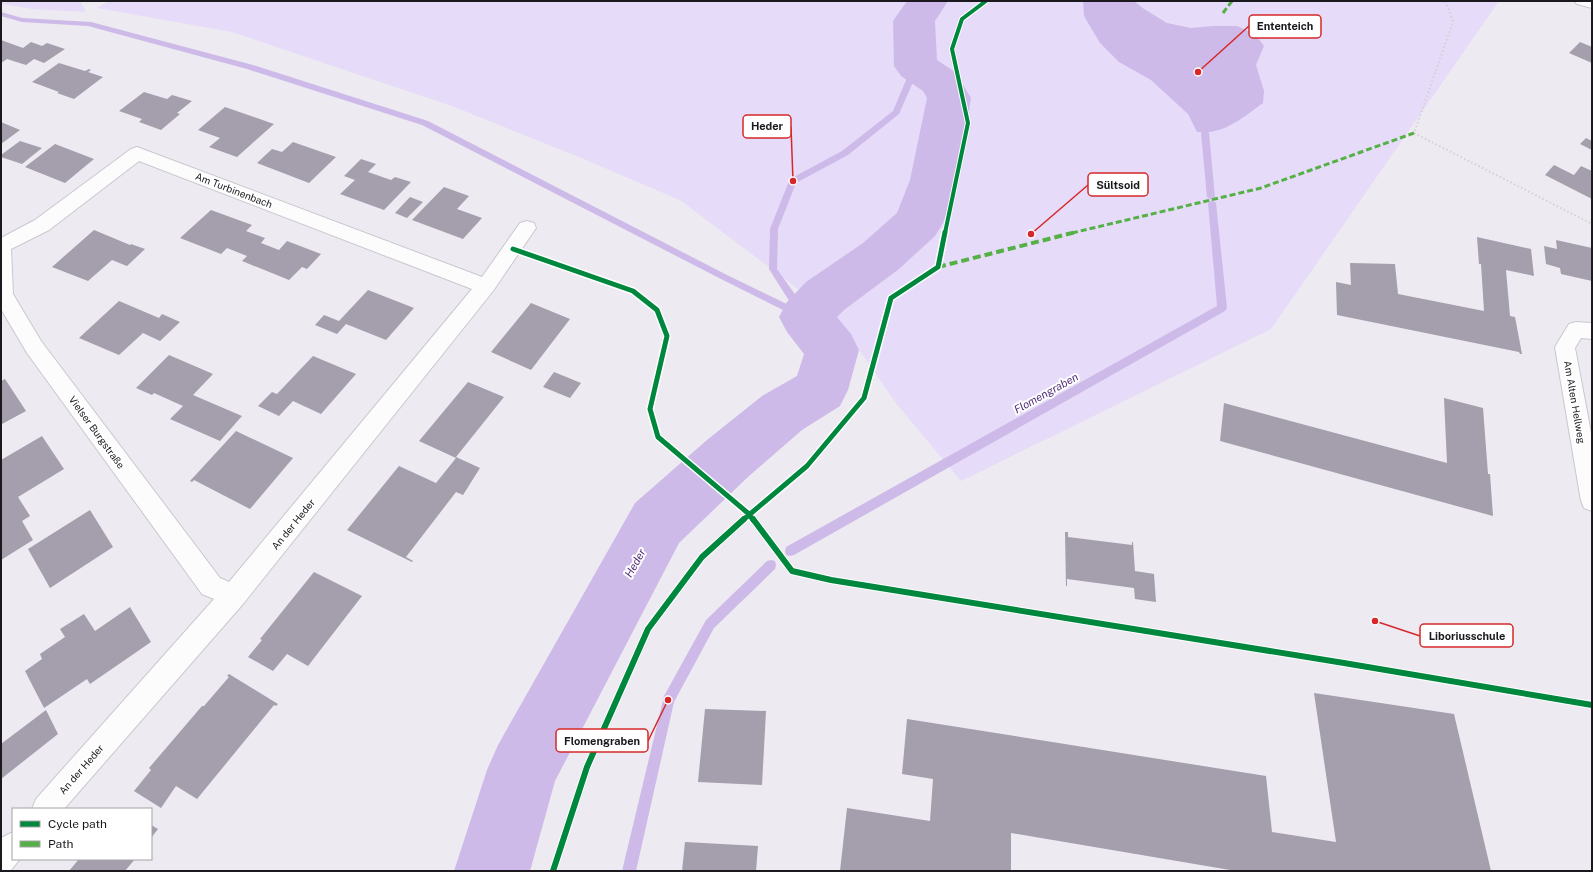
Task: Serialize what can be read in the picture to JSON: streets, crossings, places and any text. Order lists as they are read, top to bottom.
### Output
{
  "streets": {
    "street": [
      "Am Turbinenbach",
      "Am Alten Hellweg",
      "Vielser Burgstraße",
      "An der Heder"
    ]
  },
  "crossings": [
    ["Am Turbinenbach", "Vielser Burgstraße"],
    ["Am Turbinenbach", "An der Heder"],
    ["Vielser Burgstraße", "An der Heder"]
  ],
  "water": ["Flomengraben", "Heder"],
  "places": [
    "Ententeich",
    "Heder",
    "Sültsoid",
    "Liboriusschule",
    "Flomengraben"
  ],
  "legend": ["Cycle path", "Path"]
}
